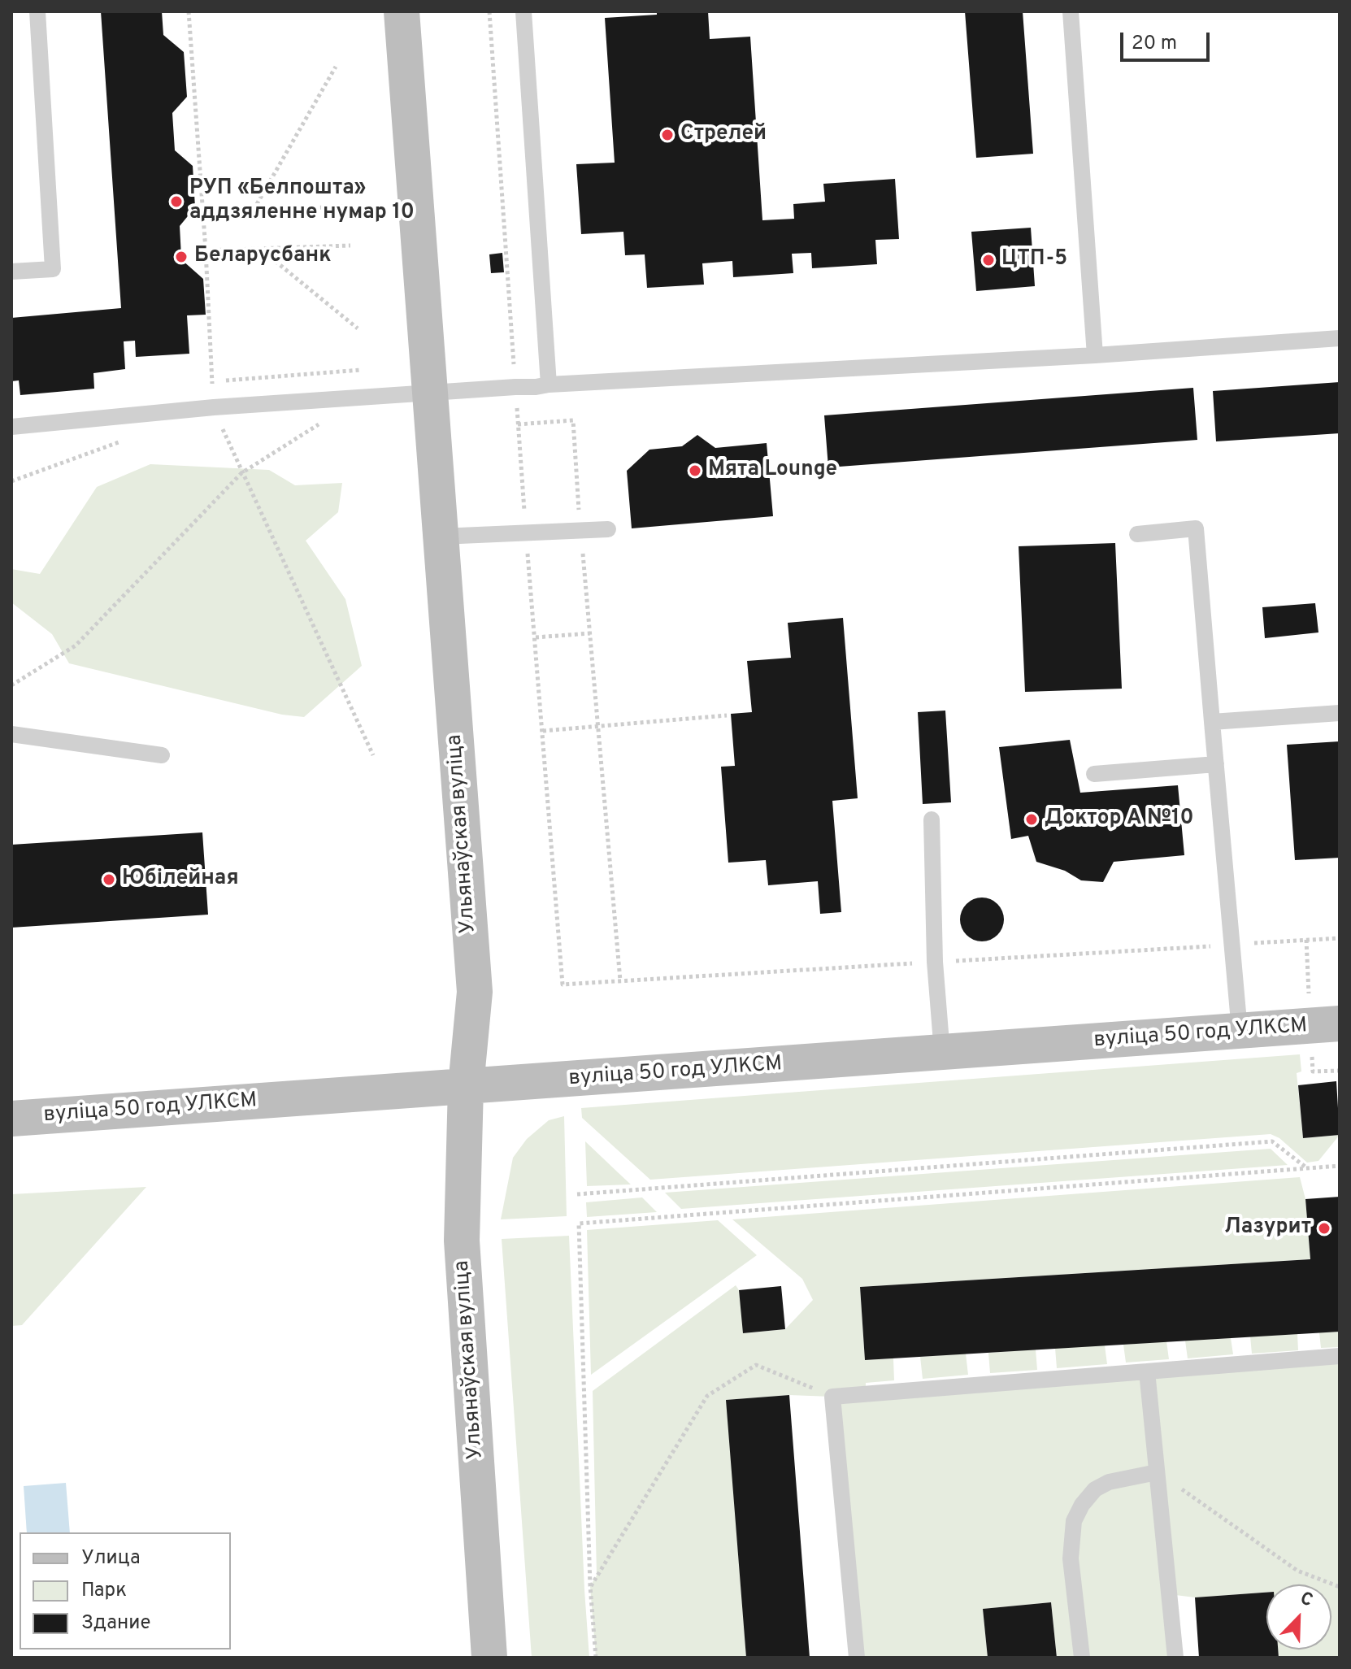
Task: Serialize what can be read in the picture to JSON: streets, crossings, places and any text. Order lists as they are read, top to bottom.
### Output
{
  "streets": {
    "main road": ["Ульянаўская вуліца", "вуліца 50 год УЛКСМ"]
  },
  "crossings": [
    ["Ульянаўская вуліца", "вуліца 50 год УЛКСМ"]
  ],
  "places": [
    "Стрелей",
    "РУП «Белпошта» аддзяленне нумар 10",
    "Беларусбанк",
    "ЦТП-5",
    "Мята Lounge",
    "Доктор А №10",
    "Юбілейная",
    "Лазурит"
  ],
  "legend": ["Улица", "Парк", "Здание"],
  "scale_bar": "20 m",
  "north": "top right"
}
